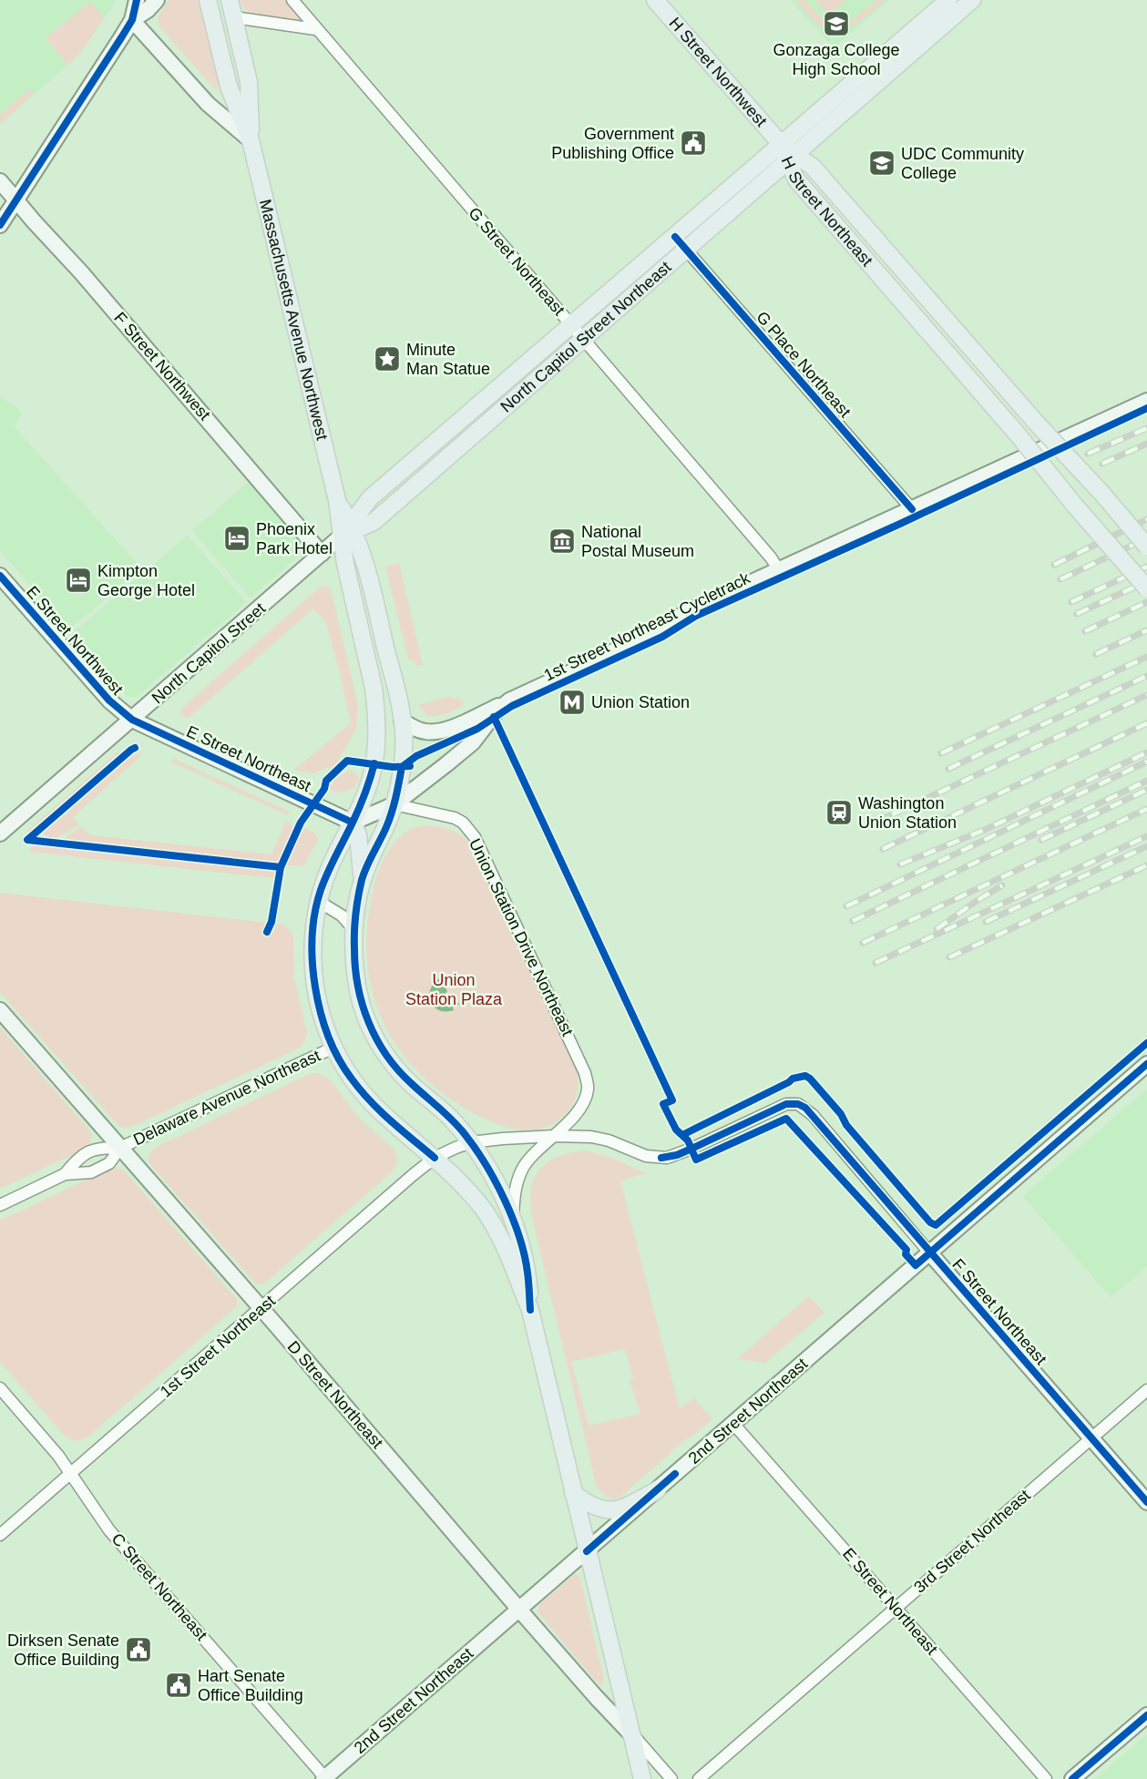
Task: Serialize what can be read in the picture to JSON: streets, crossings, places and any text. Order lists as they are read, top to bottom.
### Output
{
  "streets": {
    "main road": [
      "H Street Northwest",
      "H Street Northeast",
      "Massachusetts Avenue Northwest",
      "North Capitol Street Northeast"
    ],
    "street": [
      "G Street Northeast",
      "G Place Northeast",
      "F Street Northwest",
      "E Street Northwest",
      "North Capitol Street",
      "E Street Northeast",
      "Union Station Drive Northeast",
      "Delaware Avenue Northeast",
      "F Street Northeast",
      "1st Street Northeast",
      "D Street Northeast",
      "2nd Street Northeast",
      "3rd Street Northeast",
      "C Street Northeast"
    ],
    "cycle path": ["1st Street Northeast Cycletrack"]
  },
  "crossings": [
    ["H Street Northwest", "H Street Northeast"],
    ["H Street Northeast", "North Capitol Street Northeast"],
    ["G Street Northeast", "North Capitol Street Northeast"],
    ["Massachusetts Avenue Northwest", "North Capitol Street Northeast"],
    ["Massachusetts Avenue Northwest", "North Capitol Street"],
    ["North Capitol Street Northeast", "G Place Northeast"],
    ["North Capitol Street Northeast", "North Capitol Street"],
    ["F Street Northwest", "North Capitol Street"],
    ["E Street Northwest", "North Capitol Street"],
    ["E Street Northwest", "E Street Northeast"],
    ["North Capitol Street", "E Street Northeast"],
    ["E Street Northeast", "2nd Street Northeast"],
    ["E Street Northeast", "3rd Street Northeast"],
    ["Union Station Drive Northeast", "1st Street Northeast"],
    ["Delaware Avenue Northeast", "D Street Northeast"],
    ["F Street Northeast", "1st Street Northeast"],
    ["F Street Northeast", "2nd Street Northeast"],
    ["F Street Northeast", "3rd Street Northeast"],
    ["1st Street Northeast", "D Street Northeast"],
    ["1st Street Northeast", "C Street Northeast"],
    ["D Street Northeast", "2nd Street Northeast"],
    ["2nd Street Northeast", "C Street Northeast"]
  ],
  "parks": ["Union Station Plaza"],
  "places": {
    "school or university": ["Gonzaga College High School", "UDC Community College"],
    "public building": ["Government Publishing Office", "Dirksen Senate Office Building", "Hart Senate Office Building"],
    "place": ["Minute Man Statue"],
    "hotel": ["Phoenix Park Hotel", "Kimpton George Hotel"],
    "museum": ["National Postal Museum"],
    "metro station": ["Union Station"],
    "station": ["Washington Union Station"]
  }
}
